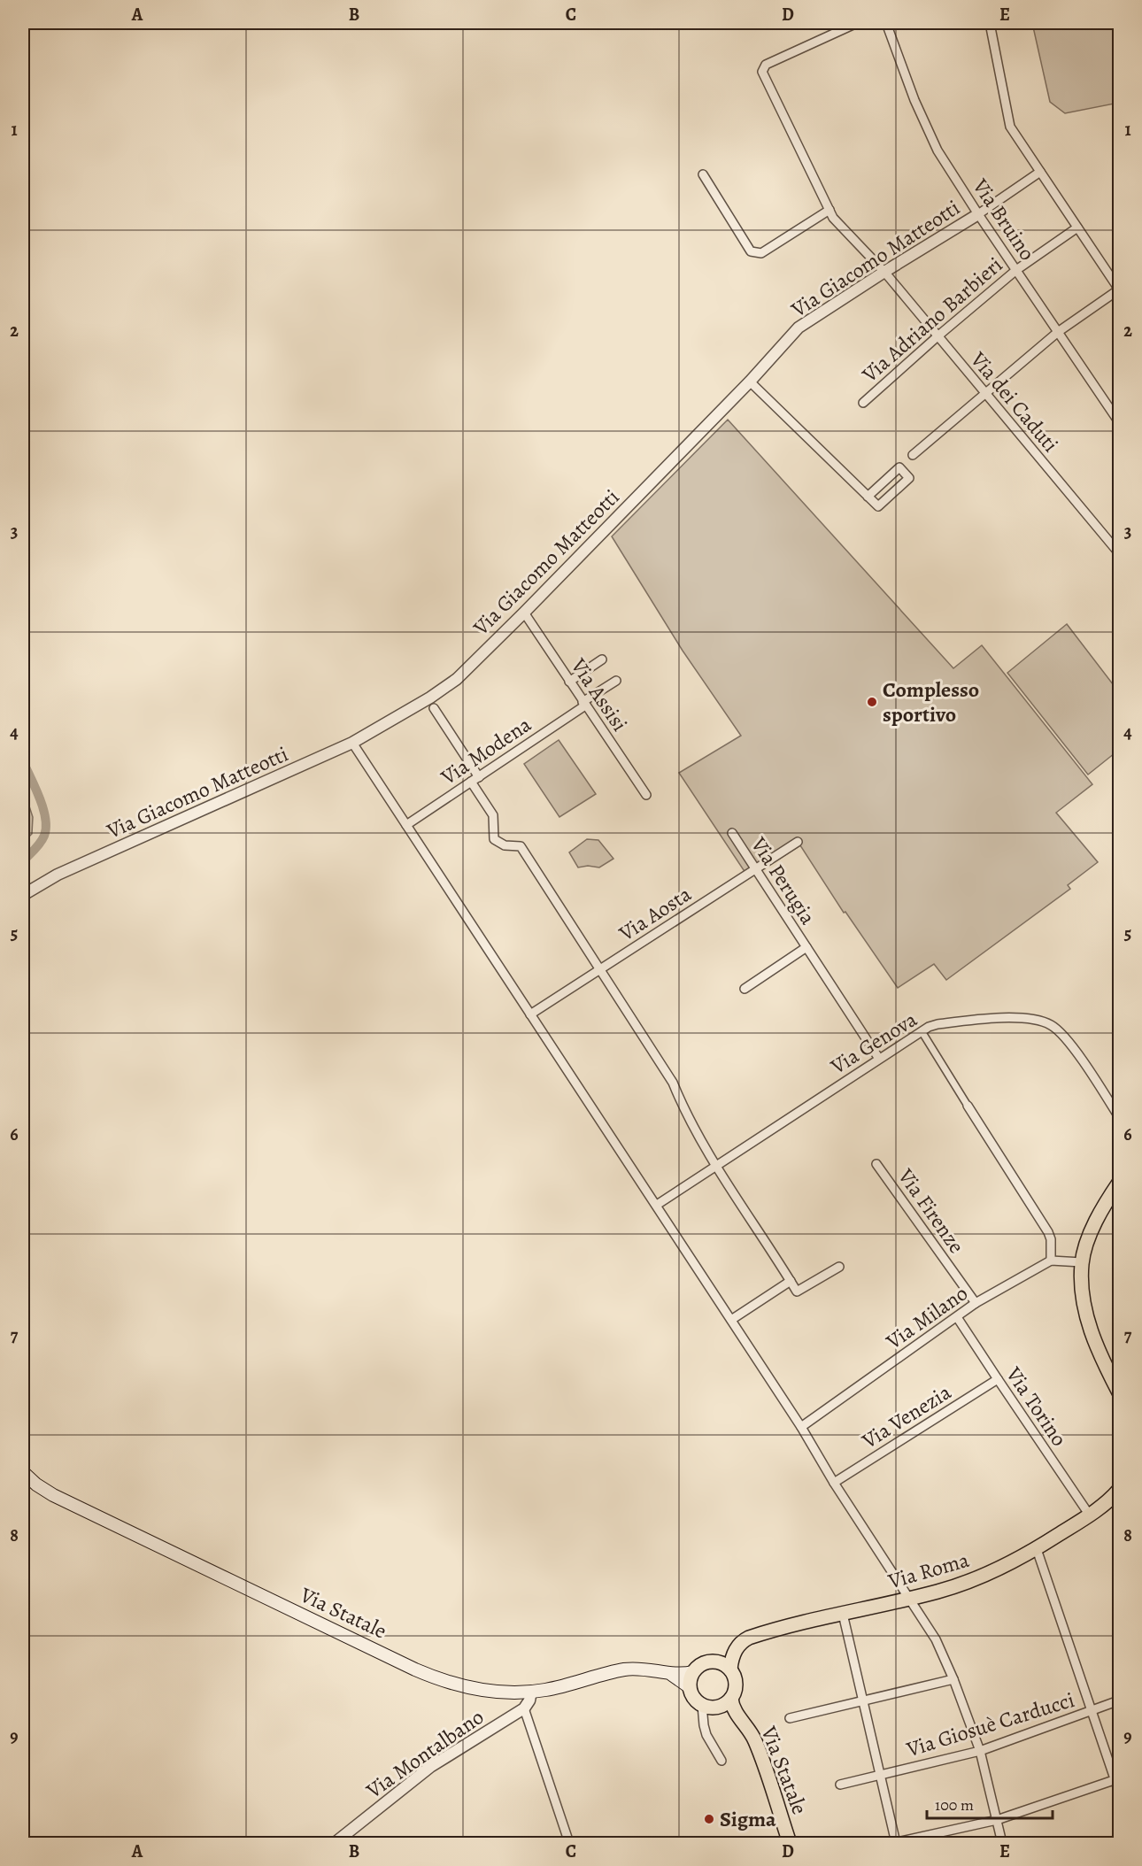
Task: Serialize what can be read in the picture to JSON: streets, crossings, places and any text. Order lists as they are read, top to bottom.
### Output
{
  "streets": {
    "main road": ["Via Roma", "Via Statale"],
    "street": [
      "Via Bruino",
      "Via Giacomo Matteotti",
      "Via Adriano Barbieri",
      "Via dei Caduti",
      "Via Assisi",
      "Via Modena",
      "Via Perugia",
      "Via Aosta",
      "Via Genova",
      "Via Firenze",
      "Via Milano",
      "Via Torino",
      "Via Venezia",
      "Via Giosuè Carducci",
      "Via Montalbano"
    ]
  },
  "crossings": [
    ["Via Bruino", "Via Giacomo Matteotti"],
    ["Via Bruino", "Via Adriano Barbieri"],
    ["Via Giacomo Matteotti", "Via dei Caduti"],
    ["Via Giacomo Matteotti", "Via Assisi"],
    ["Via Adriano Barbieri", "Via dei Caduti"],
    ["Via Assisi", "Via Modena"],
    ["Via Perugia", "Via Aosta"],
    ["Via Perugia", "Via Genova"],
    ["Via Firenze", "Via Milano"],
    ["Via Milano", "Via Torino"],
    ["Via Torino", "Via Venezia"],
    ["Via Torino", "Via Roma"],
    ["Via Roma", "Via Statale"]
  ],
  "places": ["Complesso sportivo", "Sigma"],
  "scale_bar": "100 m",
  "grid": {
    "columns": [
      "A",
      "B",
      "C",
      "D",
      "E"
    ],
    "rows": [
      "1",
      "2",
      "3",
      "4",
      "5",
      "6",
      "7",
      "8",
      "9"
    ]
  }
}
